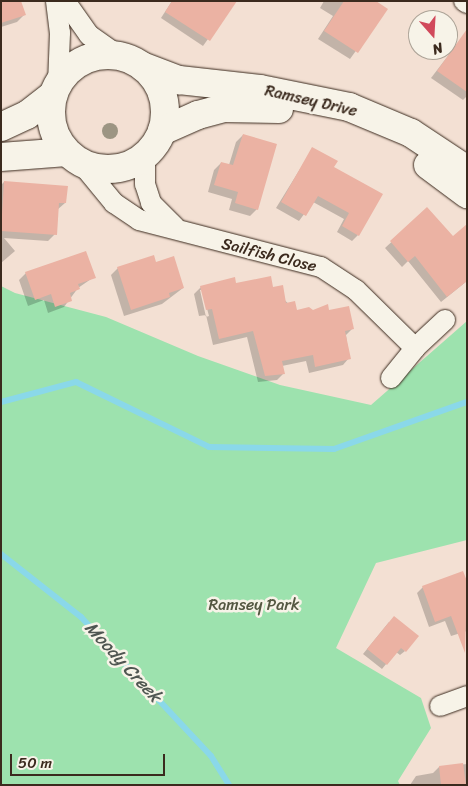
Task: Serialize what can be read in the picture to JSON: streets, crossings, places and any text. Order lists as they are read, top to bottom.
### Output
{
  "streets": {
    "main road": ["Ramsey Drive"],
    "street": ["Sailfish Close"]
  },
  "crossings": [
    ["Ramsey Drive", "Sailfish Close"]
  ],
  "water": ["Moody Creek"],
  "parks": ["Ramsey Park"],
  "scale_bar": "50 m",
  "north": "bottom"
}
